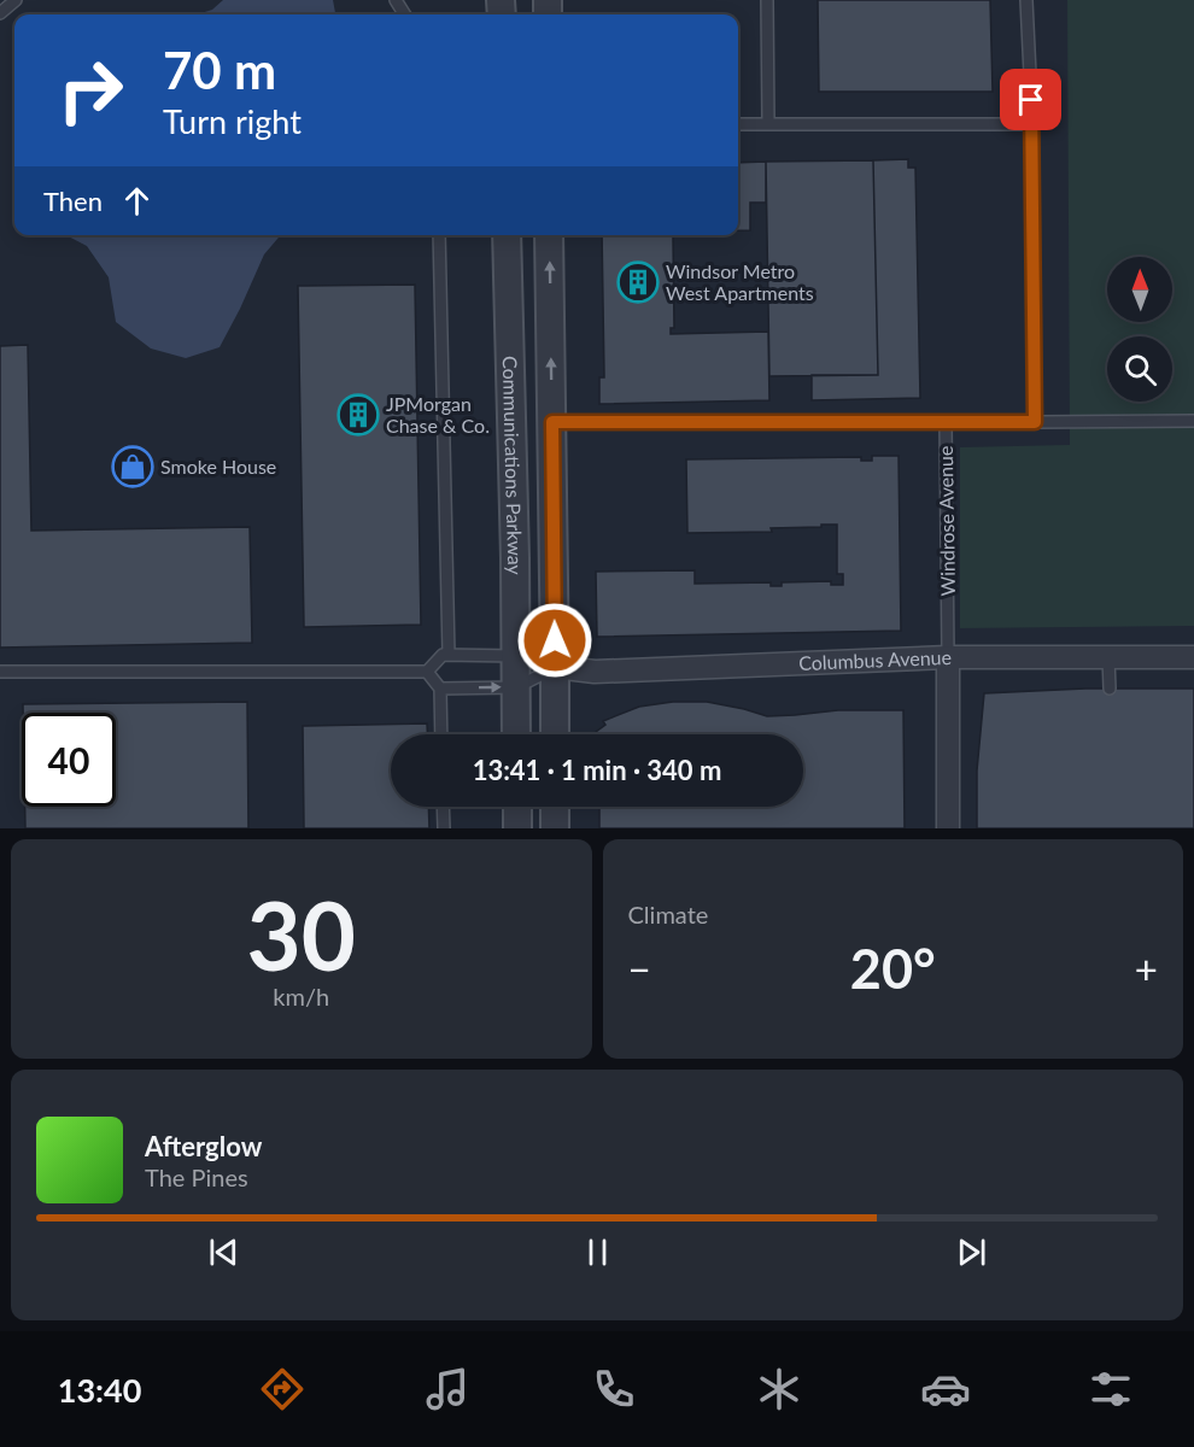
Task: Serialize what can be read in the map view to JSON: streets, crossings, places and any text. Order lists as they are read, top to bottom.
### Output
{
  "streets": {
    "street": ["Communications Parkway", "Windrose Avenue", "Columbus Avenue"]
  },
  "crossings": [
    ["Communications Parkway", "Columbus Avenue"],
    ["Windrose Avenue", "Columbus Avenue"]
  ],
  "places": {
    "building": ["Windsor Metro West Apartments", "JPMorgan Chase & Co."],
    "shop": ["Smoke House"]
  },
  "north": "top",
  "page": {
    "turn": ["70 m", "Turn right"],
    "then": "Then",
    "limit": "40",
    "trip": "13:41 · 1 min · 340 m",
    "tile": [
      ["30", "km/h"],
      "Climate"
    ],
    "heat": ["−", "20°", "+"],
    "song": ["Afterglow", "The Pines"],
    "tabs": "13:40"
  }
}
